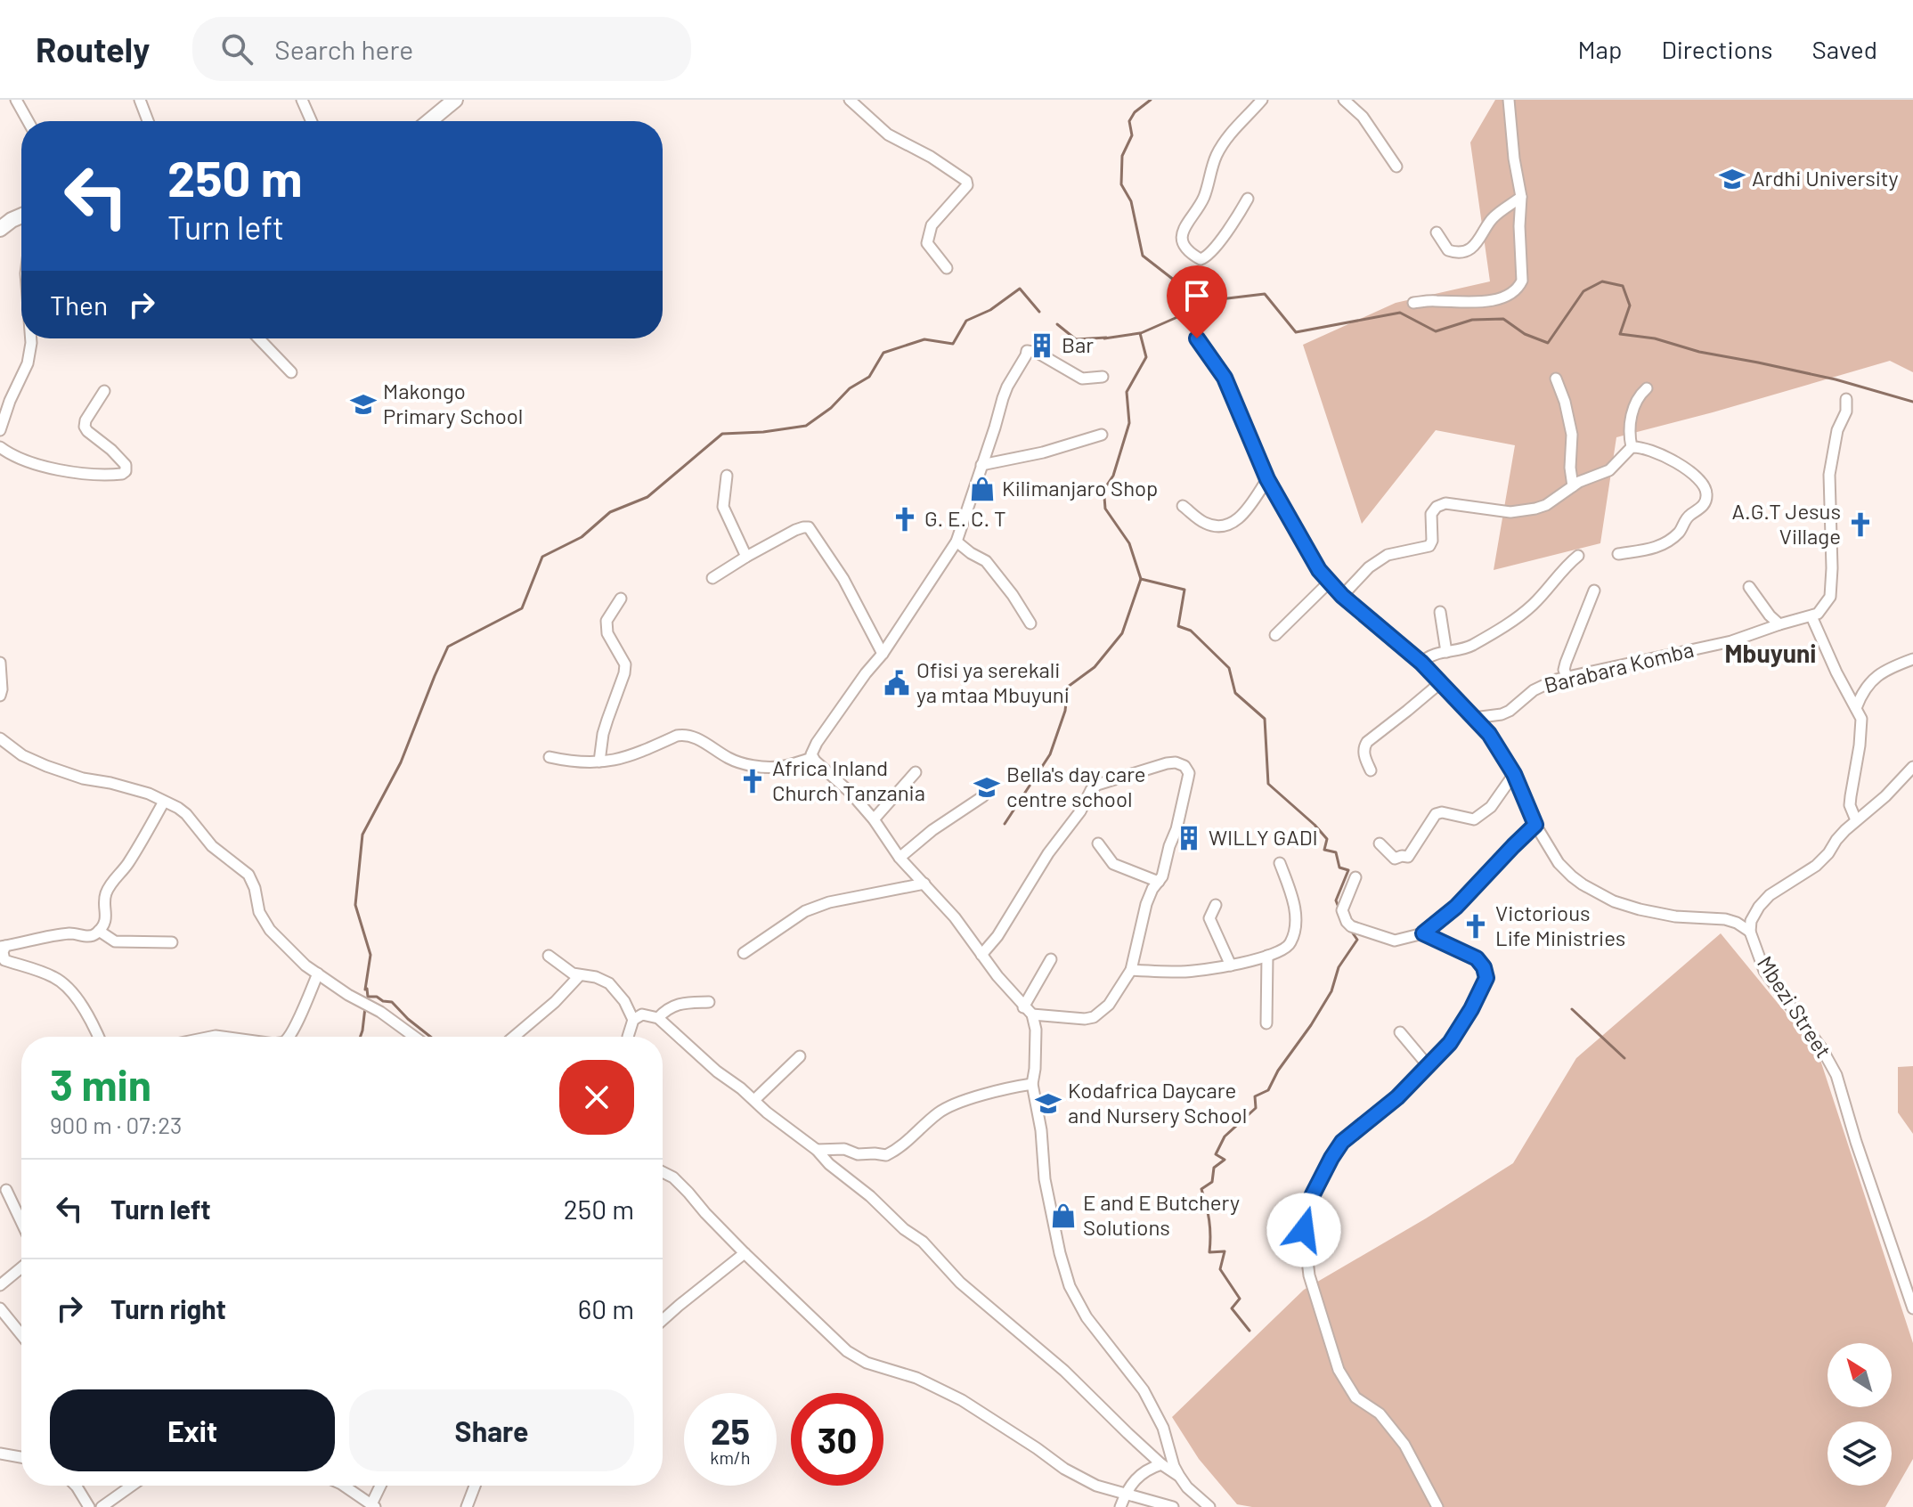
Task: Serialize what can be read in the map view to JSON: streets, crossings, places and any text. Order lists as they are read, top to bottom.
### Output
{
  "streets": {
    "street": ["Barabara Komba", "Mbezi Street"]
  },
  "districts": ["Mbuyuni"],
  "places": {
    "school or university": [
      "Ardhi University",
      "Makongo Primary School",
      "Bella's day care centre school",
      "Kodafrica Daycare and Nursery School"
    ],
    "building": ["Bar", "WILLY GADI"],
    "shop": ["Kilimanjaro Shop", "E and E Butchery Solutions"],
    "church": [
      "G. E. C. T",
      "A.G.T Jesus Village",
      "Africa Inland Church Tanzania",
      "Victorious Life Ministries"
    ],
    "public building": ["Ofisi ya serekali ya mtaa Mbuyuni"]
  },
  "north": "top left",
  "page": {
    "header": "Routely",
    "search": "Search here",
    "nav": ["Map", "Directions", "Saved"],
    "turn": ["250 m", "Turn left"],
    "then": "Then",
    "heading": ["3 min", "900 m · 07:23"],
    "list": [
      {
        "name": "Turn left",
        "value": "250 m"
      },
      {
        "name": "Turn right",
        "value": "60 m"
      }
    ],
    "buttons": ["Exit", "Share"],
    "speed": "25 km/h",
    "limit": "30"
  }
}
